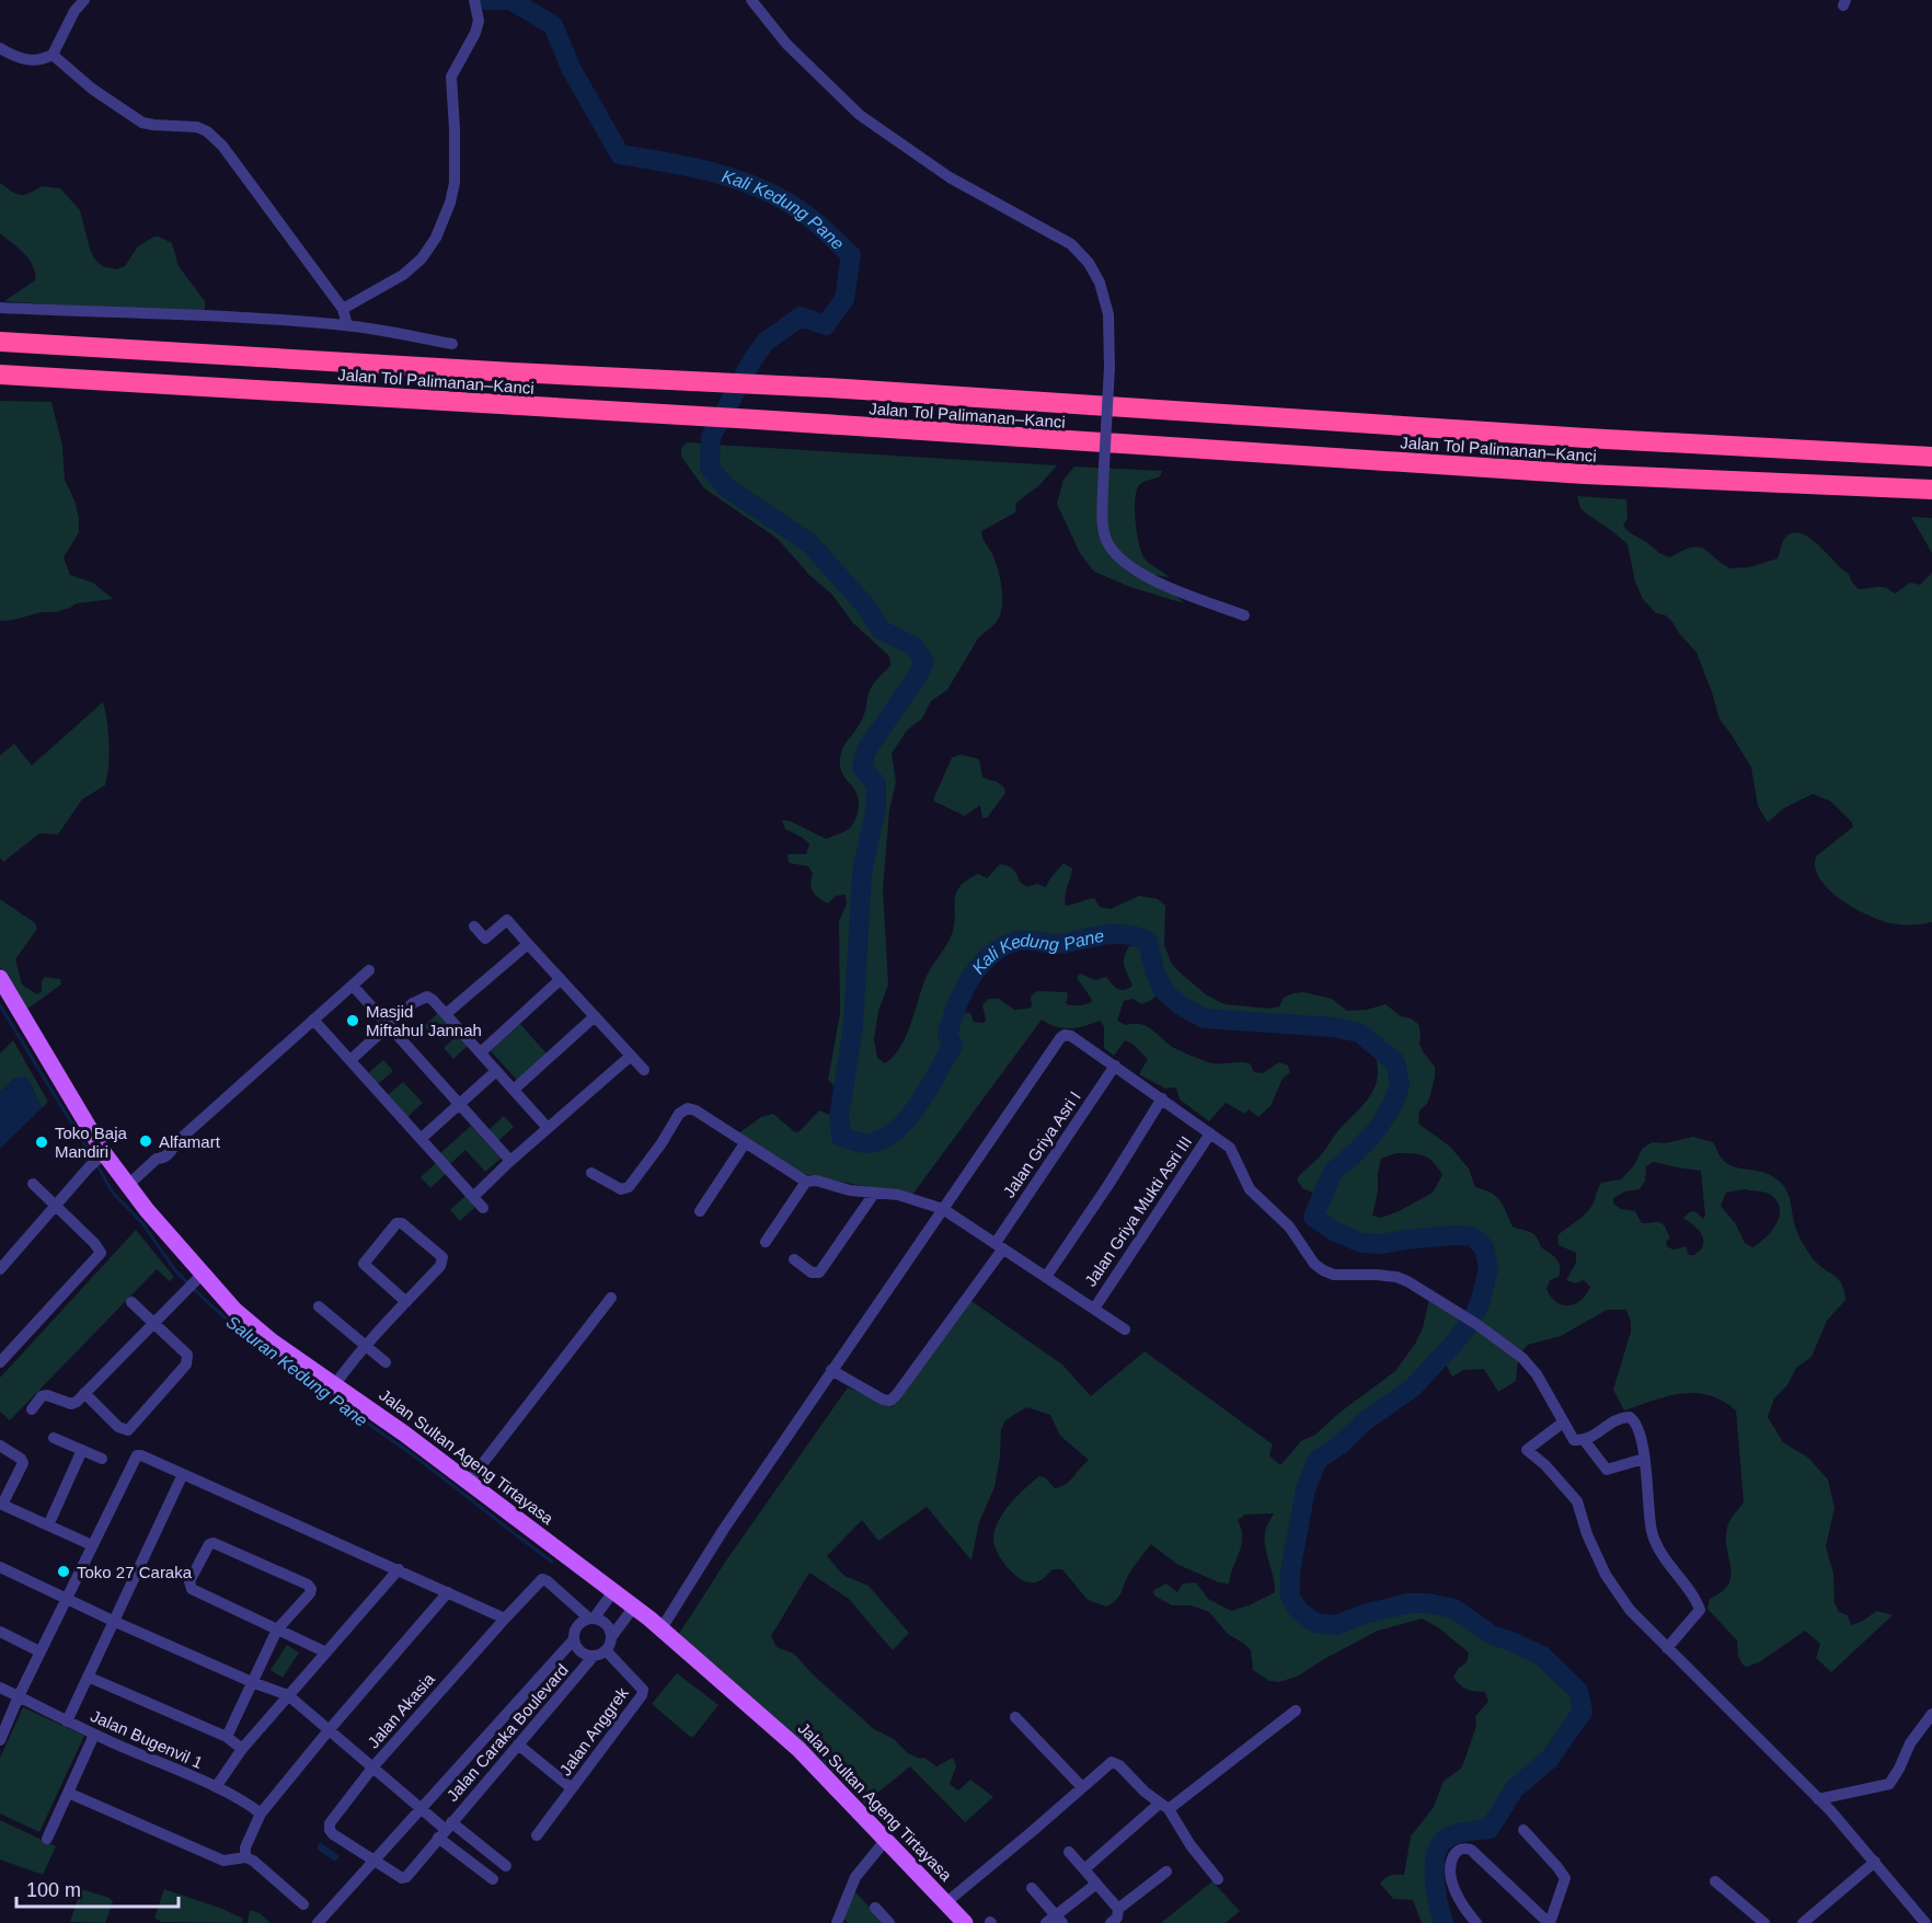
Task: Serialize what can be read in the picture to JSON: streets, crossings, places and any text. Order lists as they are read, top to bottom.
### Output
{
  "streets": {
    "highway": ["Jalan Tol Palimanan–Kanci"],
    "main road": ["Jalan Sultan Ageng Tirtayasa"],
    "street": [
      "Jalan Griya Asri I",
      "Jalan Griya Mukti Asri III",
      "Jalan Akasia",
      "Jalan Anggrek",
      "Jalan Caraka Boulevard",
      "Jalan Bugenvil 1"
    ]
  },
  "crossings": [
    ["Jalan Akasia", "Jalan Anggrek"],
    ["Jalan Akasia", "Jalan Caraka Boulevard"],
    ["Jalan Anggrek", "Jalan Caraka Boulevard"]
  ],
  "water": ["Kali Kedung Pane", "Saluran Kedung Pane"],
  "places": [
    "Masjid Miftahul Jannah",
    "Alfamart",
    "Toko Baja Mandiri",
    "Toko 27 Caraka"
  ],
  "scale_bar": "100 m"
}
